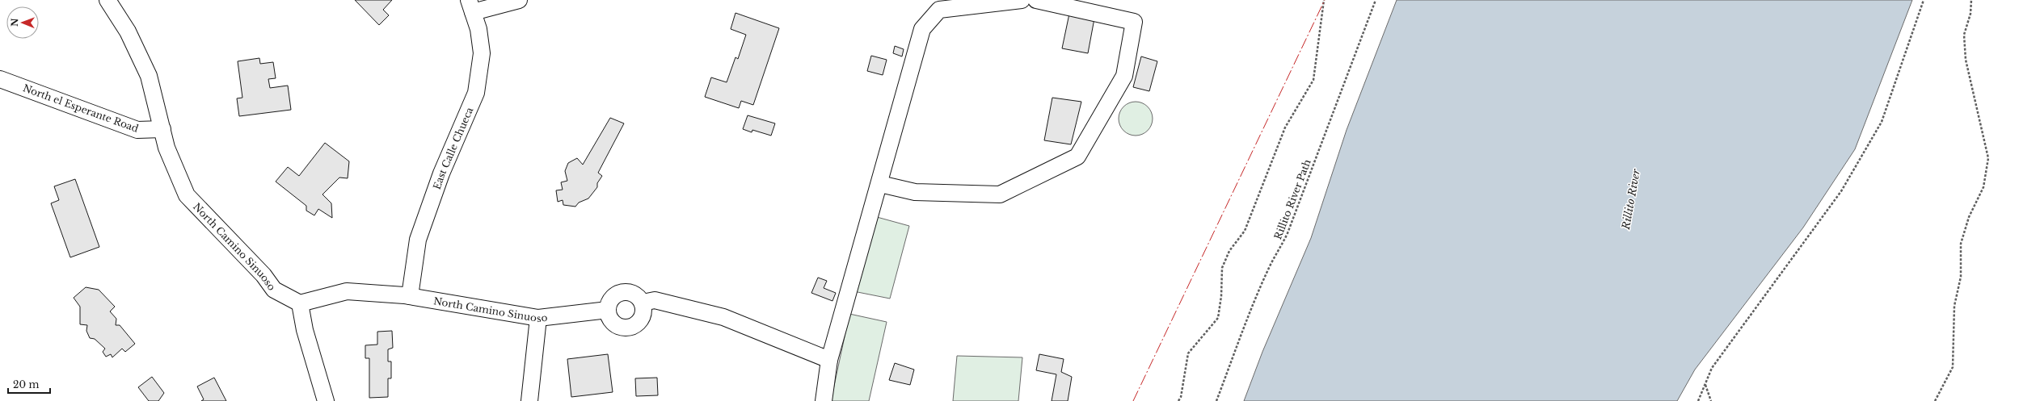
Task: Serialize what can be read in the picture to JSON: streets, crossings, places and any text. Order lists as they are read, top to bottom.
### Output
{
  "streets": {
    "street": ["North el Esperante Road", "East Calle Chueca", "North Camino Sinuoso"],
    "path": ["Rillito River Path"]
  },
  "crossings": [
    ["North el Esperante Road", "North Camino Sinuoso"],
    ["East Calle Chueca", "North Camino Sinuoso"]
  ],
  "water": ["Rillito River"],
  "scale_bar": "20 m",
  "north": "left"
}
